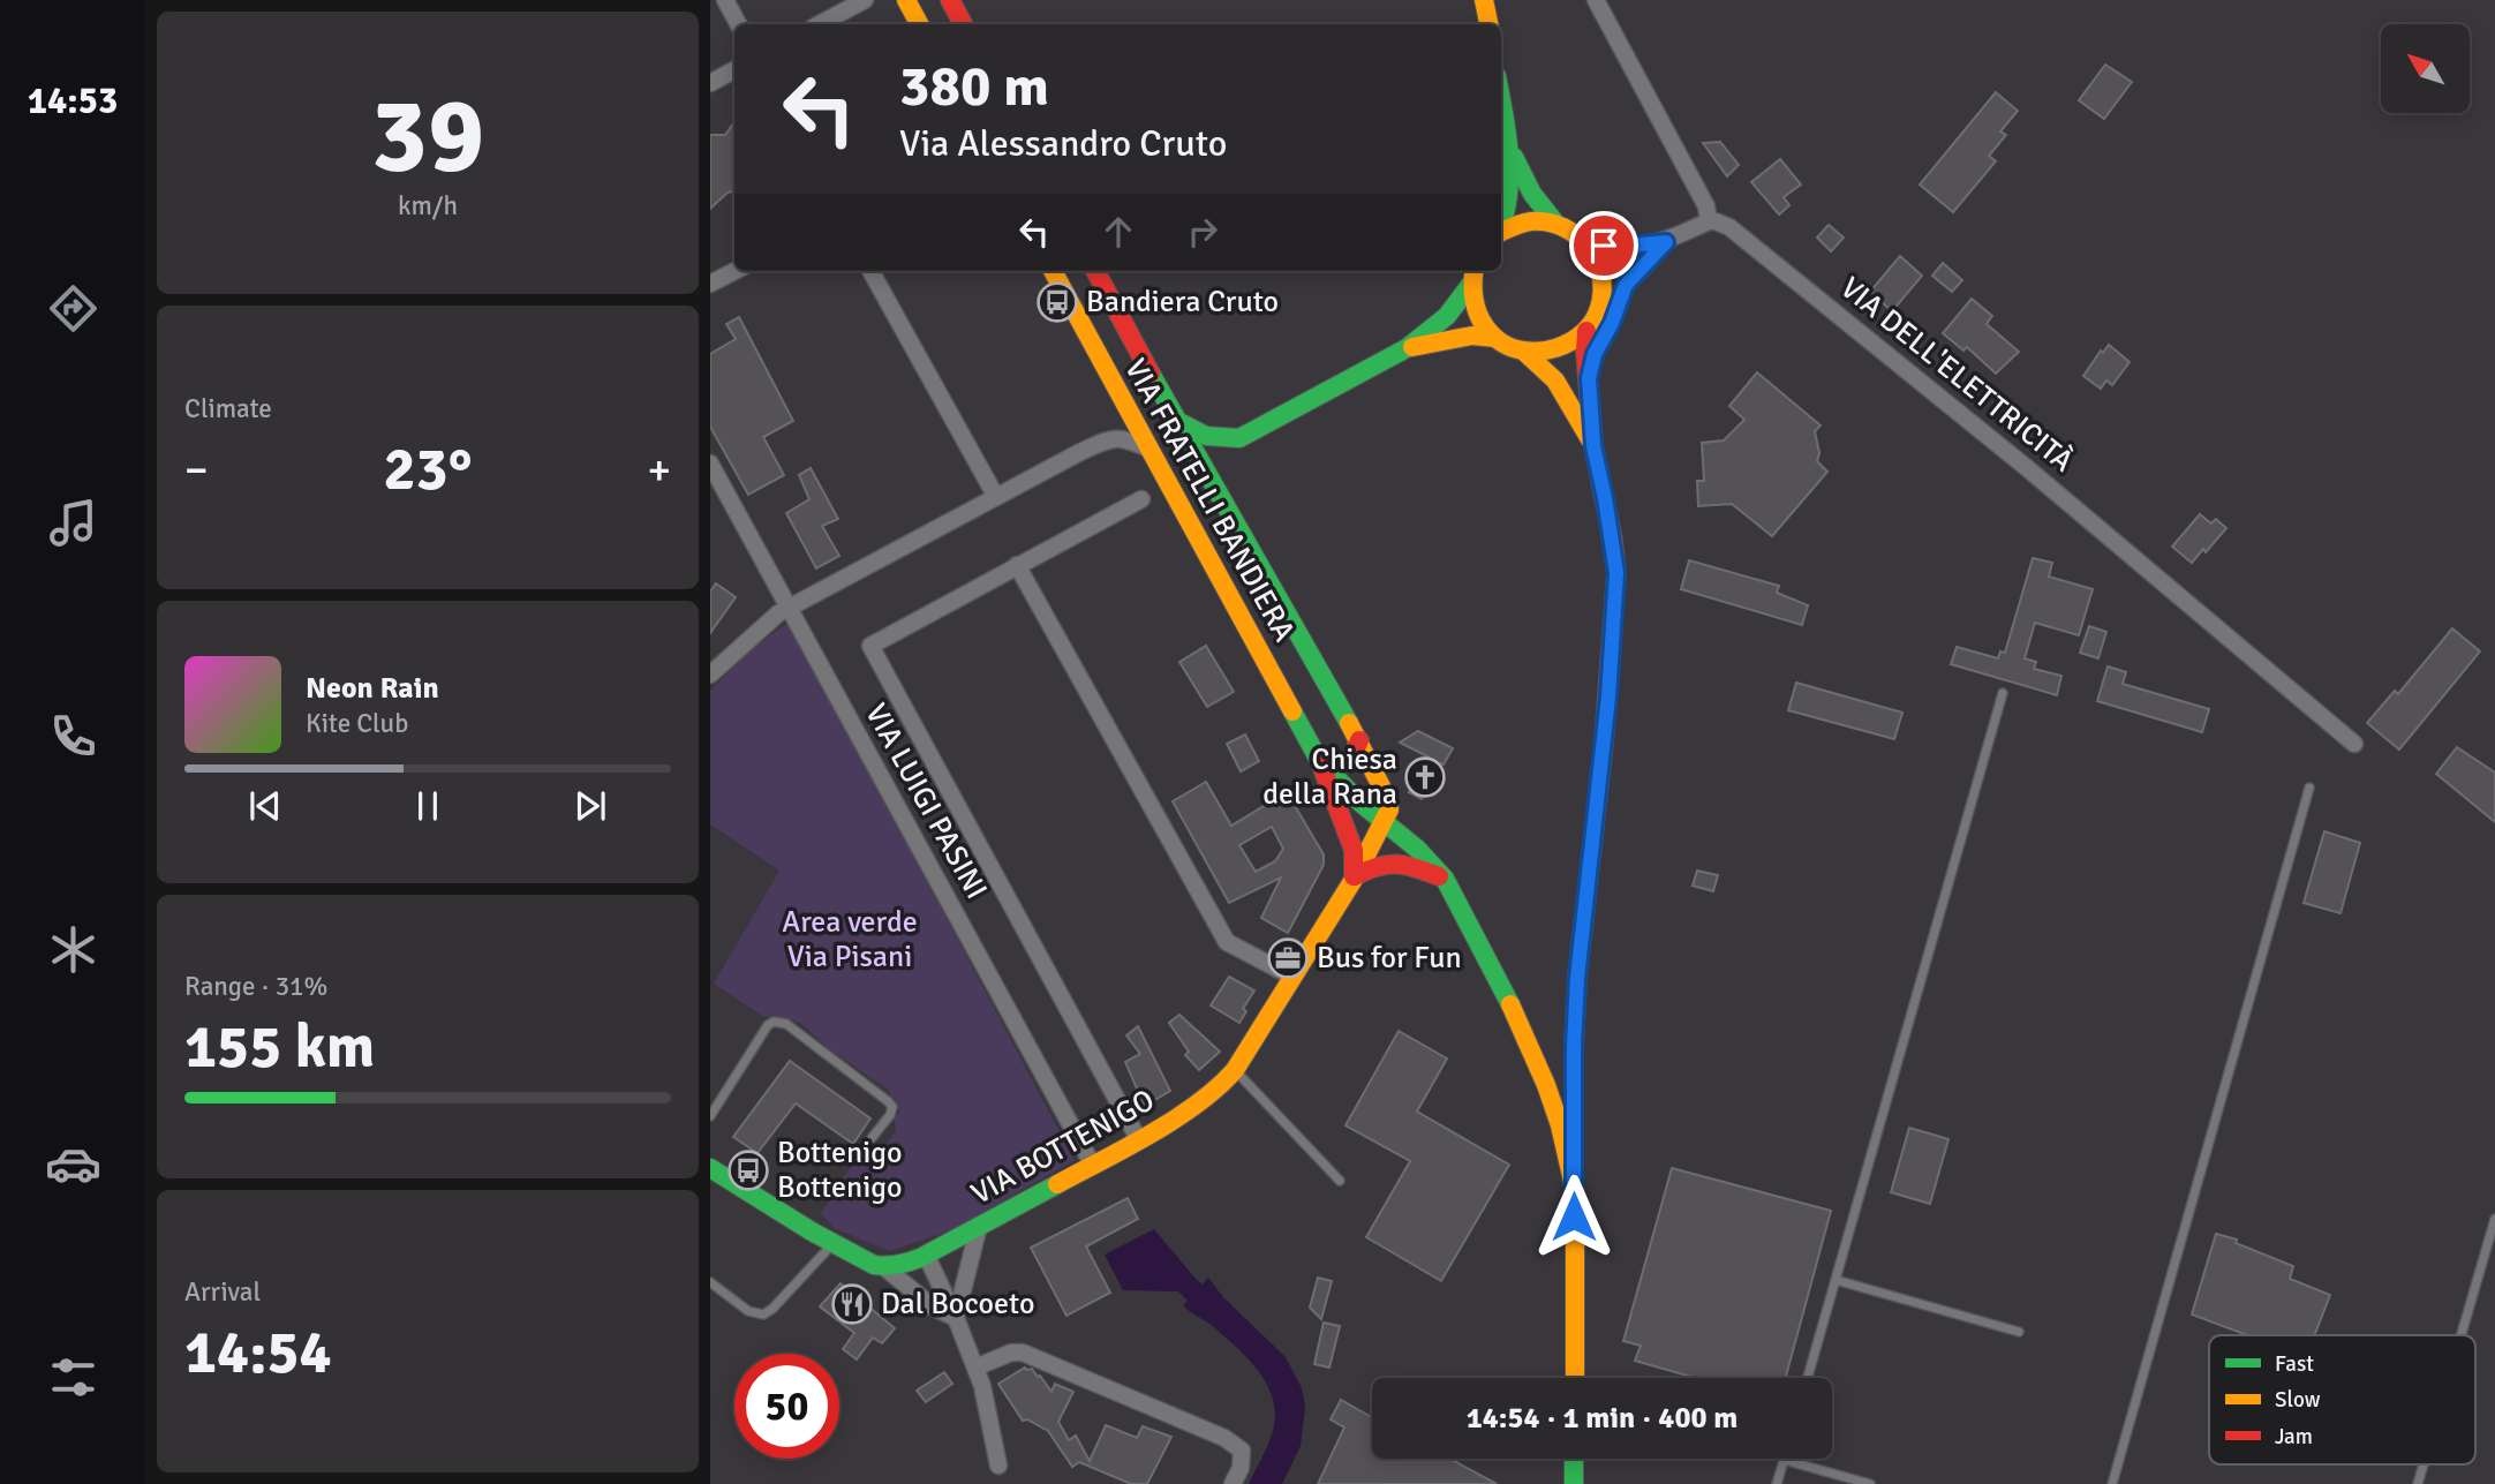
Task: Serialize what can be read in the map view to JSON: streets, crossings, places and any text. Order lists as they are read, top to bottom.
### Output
{
  "streets": {
    "main road": ["VIA FRATELLI BANDIERA", "VIA BOTTENIGO"],
    "street": ["VIA DELL'ELETTRICITÀ", "VIA LUIGI PASINI"]
  },
  "crossings": [
    ["VIA FRATELLI BANDIERA", "VIA BOTTENIGO"],
    ["VIA LUIGI PASINI", "VIA BOTTENIGO"]
  ],
  "parks": ["Area verde Via Pisani"],
  "places": {
    "bus stop": ["Bandiera Cruto", "Bottenigo Bottenigo"],
    "church": ["Chiesa della Rana"],
    "office": ["Bus for Fun"],
    "restaurant": ["Dal Bocoeto"]
  },
  "legend": ["Fast", "Slow", "Jam"],
  "north": "top left",
  "page": {
    "tabs": "14:53",
    "tile": [
      ["39", "km/h"],
      "Climate",
      ["Range · 31%", "155 km"],
      ["Arrival", "14:54"]
    ],
    "turn": ["380 m", "Via Alessandro Cruto"],
    "heat": ["−", "23°", "+"],
    "song": ["Neon Rain", "Kite Club"],
    "limit": "50",
    "trip": "14:54 · 1 min · 400 m"
  }
}
